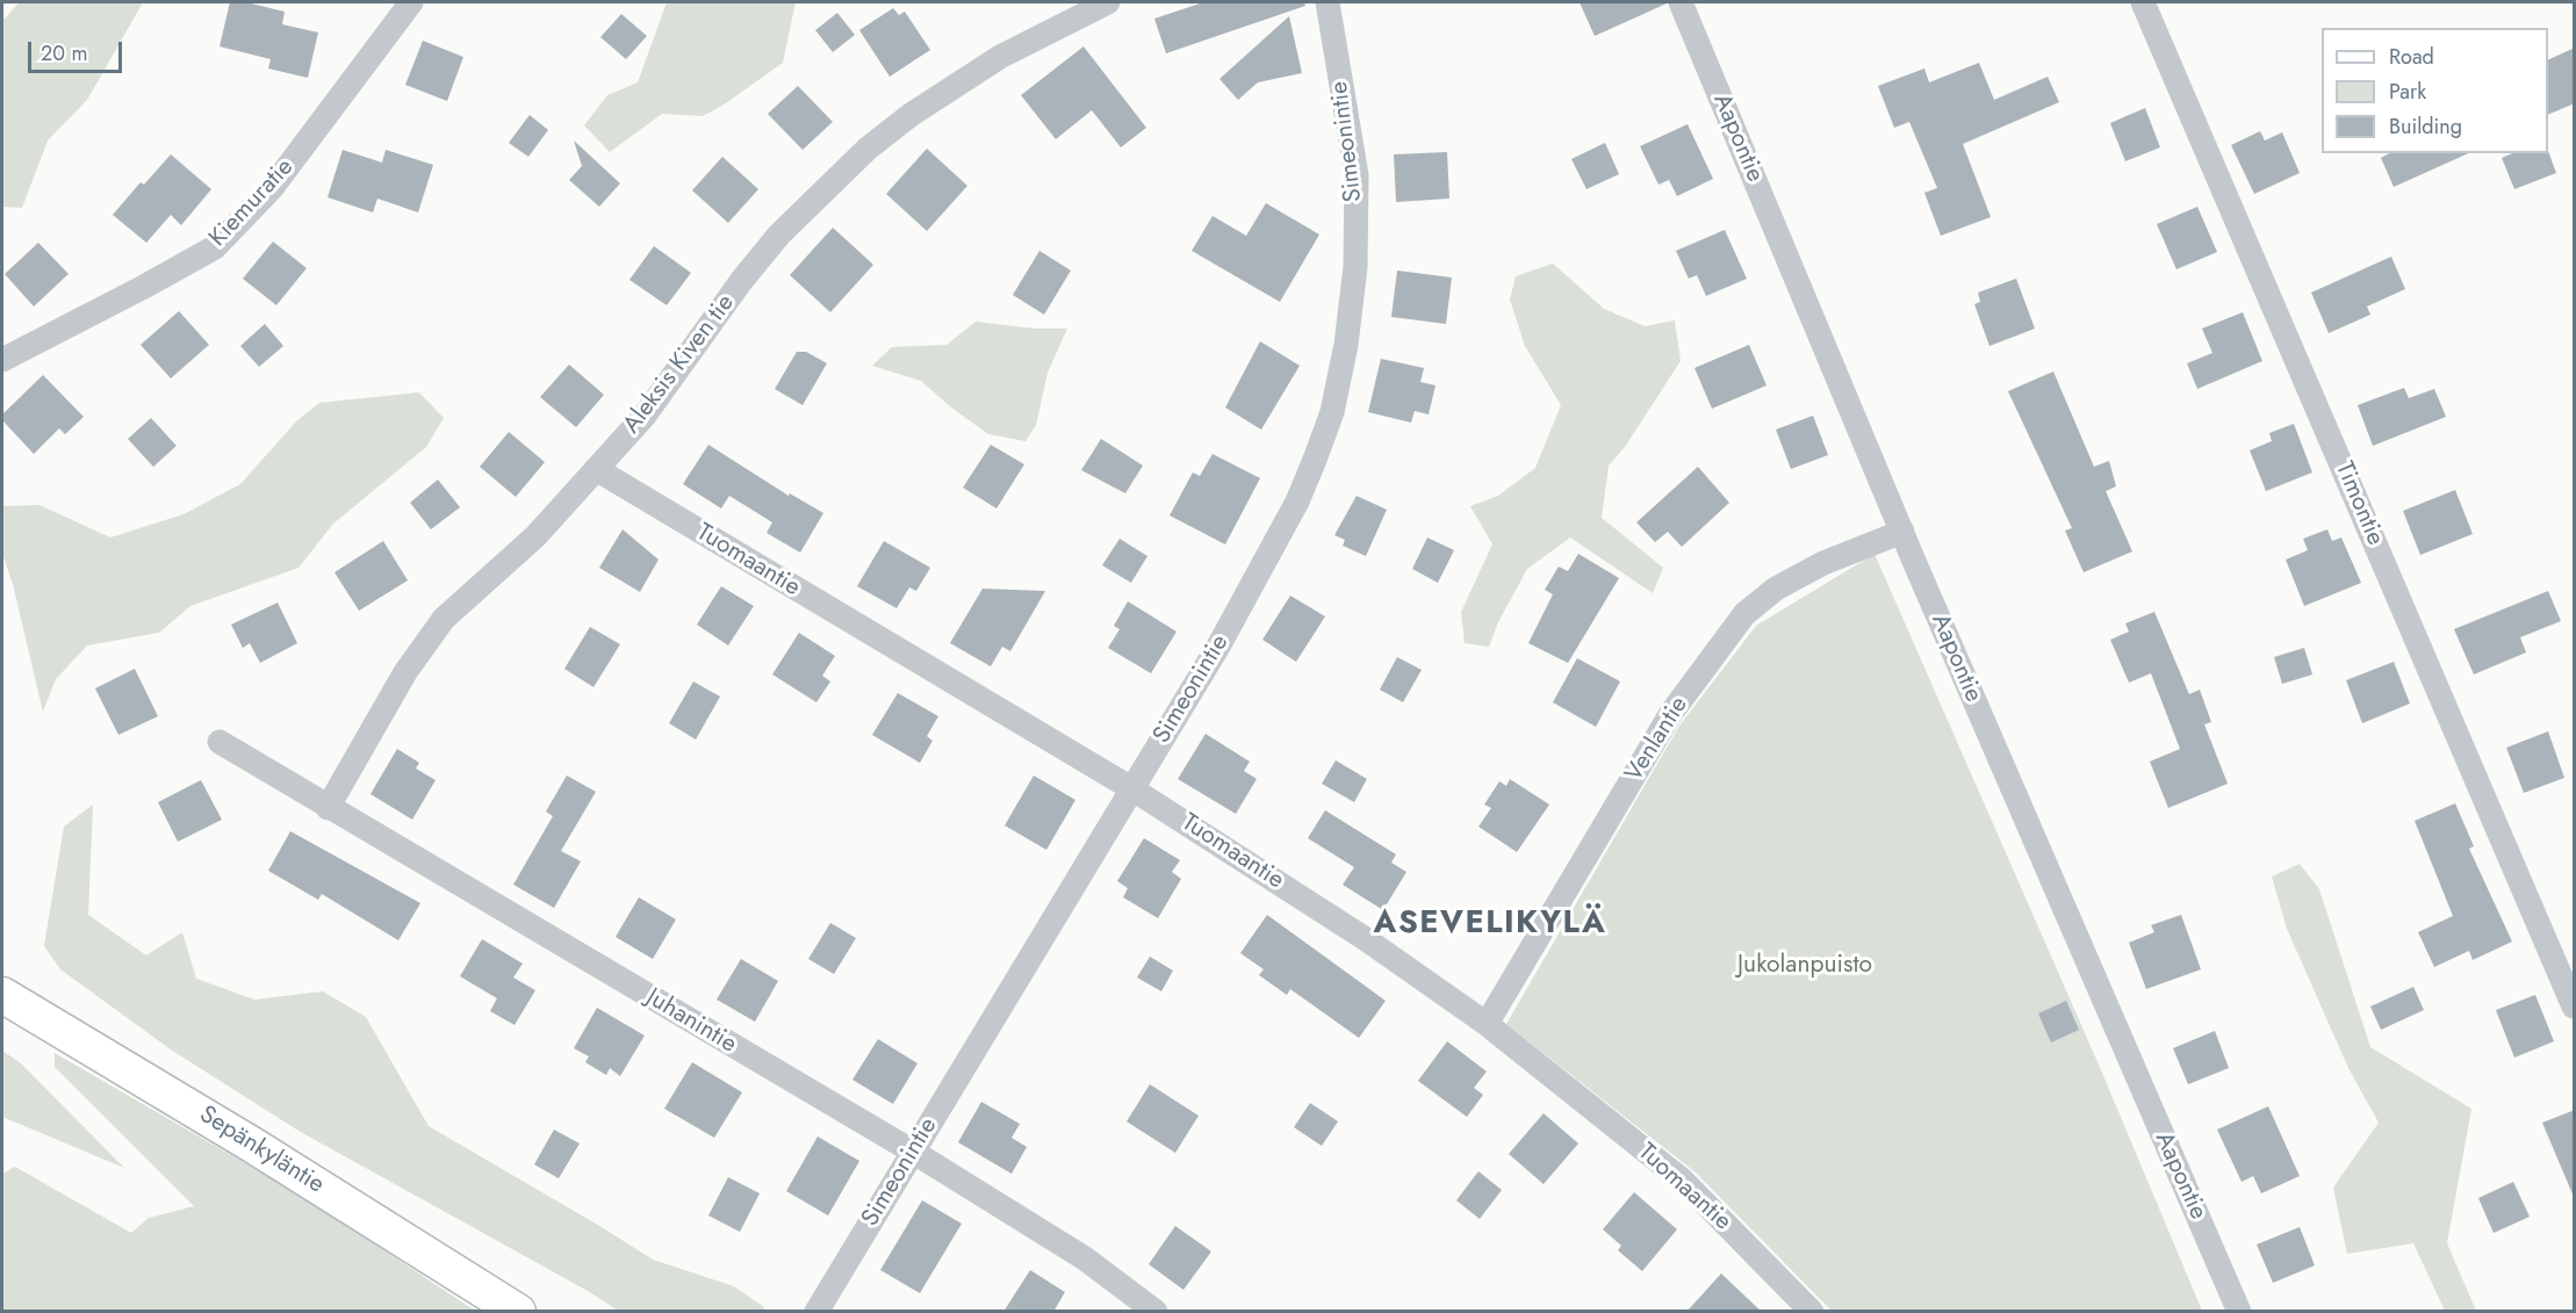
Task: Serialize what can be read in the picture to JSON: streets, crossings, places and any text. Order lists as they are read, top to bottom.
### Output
{
  "streets": {
    "main road": ["Sepänkyläntie"],
    "street": [
      "Aapontie",
      "Simeonintie",
      "Kiemuratie",
      "Aleksis Kiven tie",
      "Timontie",
      "Tuomaantie",
      "Venlantie",
      "Juhanintie"
    ]
  },
  "crossings": [
    ["Aapontie", "Venlantie"],
    ["Simeonintie", "Tuomaantie"],
    ["Simeonintie", "Juhanintie"],
    ["Aleksis Kiven tie", "Tuomaantie"],
    ["Aleksis Kiven tie", "Juhanintie"],
    ["Tuomaantie", "Venlantie"]
  ],
  "districts": ["ASEVELIKYLÄ"],
  "parks": ["Jukolanpuisto"],
  "legend": ["Road", "Park", "Building"],
  "scale_bar": "20 m"
}
